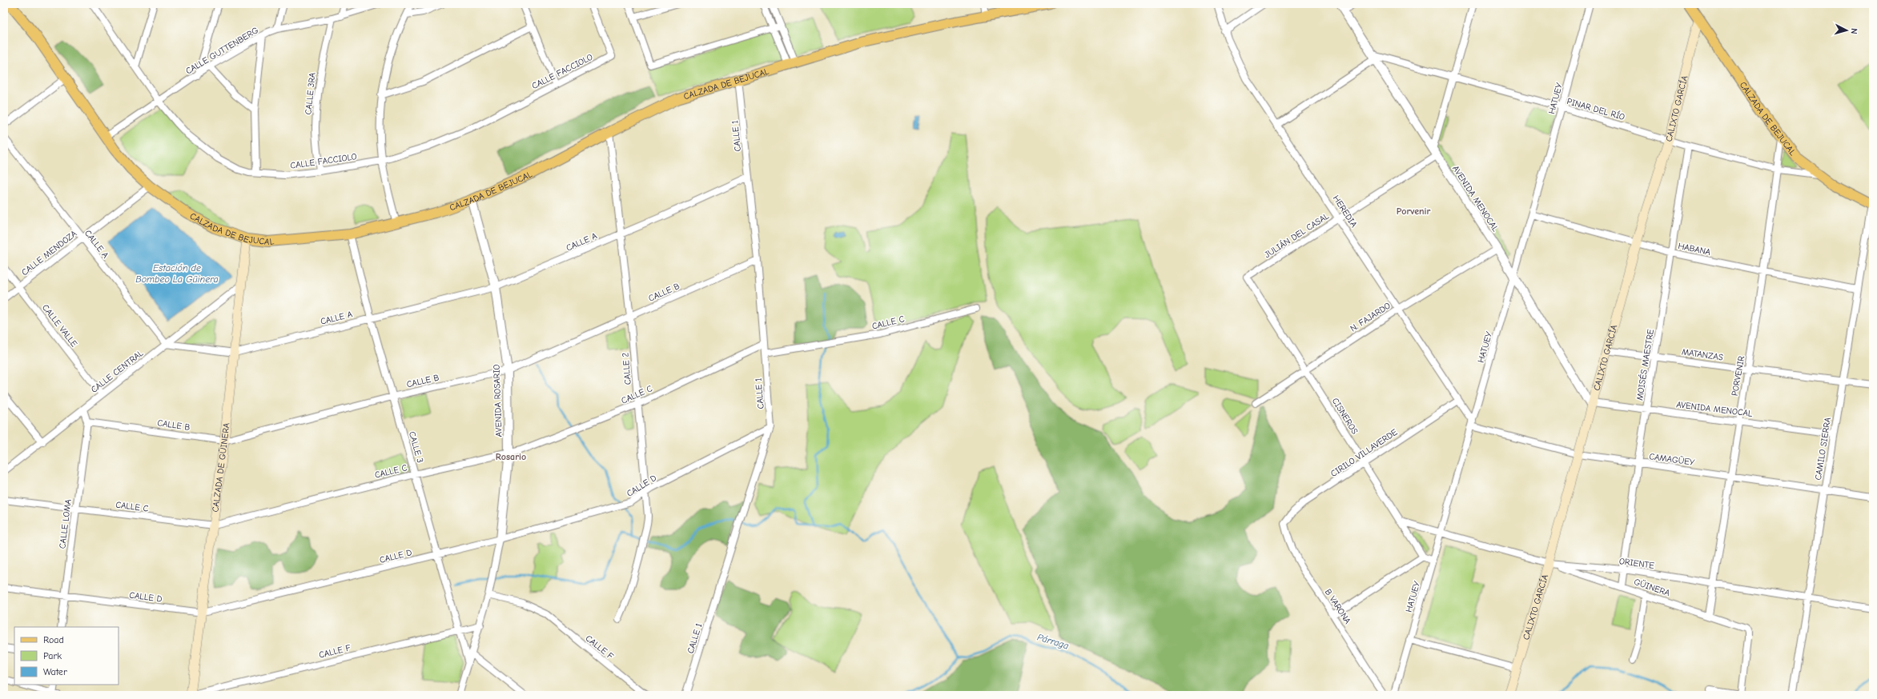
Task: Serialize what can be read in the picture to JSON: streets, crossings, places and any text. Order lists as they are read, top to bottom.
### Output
{
  "streets": {
    "main road": ["CALZADA DE BEJUCAL", "CALIXTO GARCÍA", "CALZADA DE GÜINERA"],
    "street": [
      "CALLE GUTTENBERG",
      "CALLE FACCIOLO",
      "CALLE 3RA",
      "HATUEY",
      "PINAR DEL RÍO",
      "CALLE 1",
      "AVENIDA MENOCAL",
      "HEREDIA",
      "JULIÁN DEL CASAL",
      "CALLE A",
      "HABANA",
      "CALLE MENDOZA",
      "CALLE B",
      "N. FAJARDO",
      "CALLE C",
      "CALLE VALLE",
      "MATANZAS",
      "MOISÉS MAESTRE",
      "CALLE 2",
      "CALLE CENTRAL",
      "PORVENIR",
      "AVENIDA ROSARIO",
      "CISNEROS",
      "CALLE 3",
      "CAMILO SIERRA",
      "CIRILO VILLAVERDE",
      "CAMAGÜEY",
      "CALLE D",
      "CALLE LOMA",
      "ORIENTE",
      "GÜINERA",
      "B VARONA",
      "CALLE F"
    ]
  },
  "crossings": [
    ["CALLE GUTTENBERG", "CALLE FACCIOLO"],
    ["CALLE GUTTENBERG", "CALZADA DE BEJUCAL"],
    ["CALLE GUTTENBERG", "CALLE 3RA"],
    ["CALLE FACCIOLO", "CALLE 3RA"],
    ["CALZADA DE BEJUCAL", "CALIXTO GARCÍA"],
    ["CALZADA DE BEJUCAL", "PINAR DEL RÍO"],
    ["CALZADA DE BEJUCAL", "CALLE 1"],
    ["CALZADA DE BEJUCAL", "CALLE MENDOZA"],
    ["CALZADA DE BEJUCAL", "CALLE 2"],
    ["CALZADA DE BEJUCAL", "PORVENIR"],
    ["CALZADA DE BEJUCAL", "AVENIDA ROSARIO"],
    ["CALZADA DE BEJUCAL", "CALLE 3"],
    ["CALZADA DE BEJUCAL", "CAMILO SIERRA"],
    ["CALZADA DE BEJUCAL", "CALZADA DE GÜINERA"],
    ["HATUEY", "PINAR DEL RÍO"],
    ["HATUEY", "AVENIDA MENOCAL"],
    ["HATUEY", "HEREDIA"],
    ["HATUEY", "HABANA"],
    ["HATUEY", "CAMAGÜEY"],
    ["HATUEY", "ORIENTE"],
    ["CALIXTO GARCÍA", "PINAR DEL RÍO"],
    ["CALIXTO GARCÍA", "AVENIDA MENOCAL"],
    ["CALIXTO GARCÍA", "HABANA"],
    ["CALIXTO GARCÍA", "MATANZAS"],
    ["CALIXTO GARCÍA", "CAMAGÜEY"],
    ["CALIXTO GARCÍA", "ORIENTE"],
    ["CALIXTO GARCÍA", "GÜINERA"],
    ["PINAR DEL RÍO", "AVENIDA MENOCAL"],
    ["PINAR DEL RÍO", "MOISÉS MAESTRE"],
    ["PINAR DEL RÍO", "PORVENIR"],
    ["CALLE 1", "CALLE A"],
    ["CALLE 1", "CALLE B"],
    ["CALLE 1", "CALLE C"],
    ["CALLE 1", "CALLE D"],
    ["AVENIDA MENOCAL", "JULIÁN DEL CASAL"],
    ["AVENIDA MENOCAL", "N. FAJARDO"],
    ["AVENIDA MENOCAL", "MOISÉS MAESTRE"],
    ["AVENIDA MENOCAL", "PORVENIR"],
    ["AVENIDA MENOCAL", "CAMILO SIERRA"],
    ["HEREDIA", "JULIÁN DEL CASAL"],
    ["HEREDIA", "N. FAJARDO"],
    ["HEREDIA", "CIRILO VILLAVERDE"],
    ["HEREDIA", "CAMAGÜEY"],
    ["JULIÁN DEL CASAL", "CISNEROS"],
    ["CALLE A", "CALLE MENDOZA"],
    ["CALLE A", "CALLE 2"],
    ["CALLE A", "CALLE CENTRAL"],
    ["CALLE A", "AVENIDA ROSARIO"],
    ["CALLE A", "CALLE 3"],
    ["CALLE A", "CALZADA DE GÜINERA"],
    ["HABANA", "MOISÉS MAESTRE"],
    ["HABANA", "PORVENIR"],
    ["HABANA", "CAMILO SIERRA"],
    ["CALLE MENDOZA", "CALLE VALLE"],
    ["CALLE B", "CALLE 2"],
    ["CALLE B", "AVENIDA ROSARIO"],
    ["CALLE B", "CALLE 3"],
    ["CALLE B", "CALZADA DE GÜINERA"],
    ["CALLE B", "CALLE LOMA"],
    ["N. FAJARDO", "CISNEROS"],
    ["CALLE C", "CALLE 2"],
    ["CALLE C", "AVENIDA ROSARIO"],
    ["CALLE C", "CALLE 3"],
    ["CALLE C", "CALZADA DE GÜINERA"],
    ["CALLE C", "CALLE LOMA"],
    ["CALLE VALLE", "CALLE CENTRAL"],
    ["MATANZAS", "MOISÉS MAESTRE"],
    ["MATANZAS", "PORVENIR"],
    ["MATANZAS", "CAMILO SIERRA"],
    ["MOISÉS MAESTRE", "CAMAGÜEY"],
    ["MOISÉS MAESTRE", "ORIENTE"],
    ["MOISÉS MAESTRE", "GÜINERA"],
    ["CALLE 2", "CALLE D"],
    ["CALLE CENTRAL", "CALZADA DE GÜINERA"],
    ["PORVENIR", "CAMAGÜEY"],
    ["PORVENIR", "ORIENTE"],
    ["PORVENIR", "GÜINERA"],
    ["AVENIDA ROSARIO", "CALLE 3"],
    ["AVENIDA ROSARIO", "CALLE D"],
    ["AVENIDA ROSARIO", "CALLE F"],
    ["CISNEROS", "CIRILO VILLAVERDE"],
    ["CISNEROS", "ORIENTE"],
    ["CALLE 3", "CALLE D"],
    ["CALLE 3", "CALLE F"],
    ["CAMILO SIERRA", "CAMAGÜEY"],
    ["CAMILO SIERRA", "ORIENTE"],
    ["CIRILO VILLAVERDE", "B VARONA"],
    ["CALZADA DE GÜINERA", "CALLE D"],
    ["CALZADA DE GÜINERA", "CALLE F"],
    ["CALLE D", "CALLE LOMA"],
    ["ORIENTE", "GÜINERA"]
  ],
  "districts": ["Porvenir", "Rosario"],
  "water": ["Estación de Bombeo La Güinera", "Párraga"],
  "legend": ["Road", "Park", "Water"],
  "north": "right"
}
